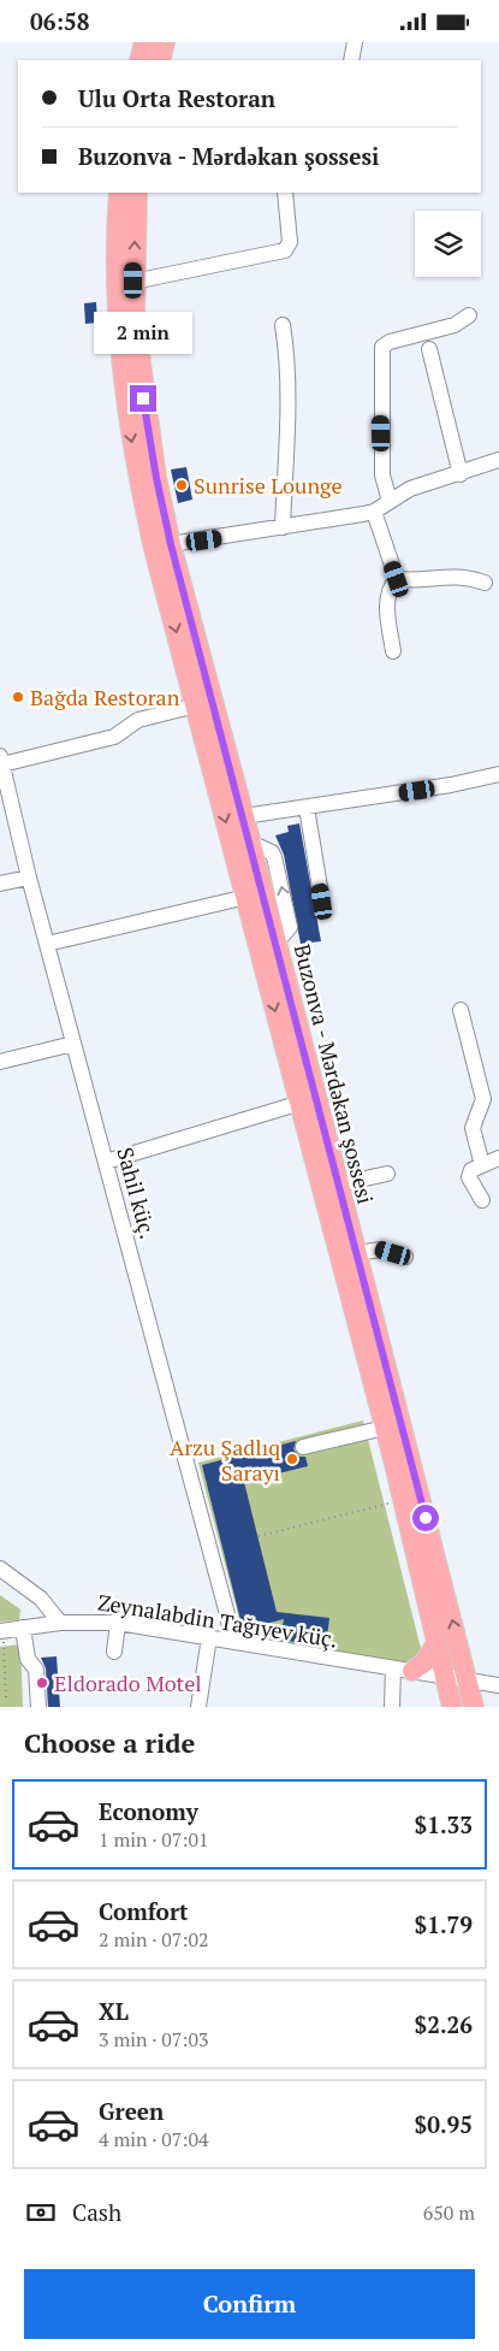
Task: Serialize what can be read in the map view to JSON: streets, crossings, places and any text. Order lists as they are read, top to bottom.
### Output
{
  "streets": {
    "main road": ["Buzonva - Mərdəkan şossesi"],
    "street": ["Sahil küç.", "Zeynalabdin Tağıyev küç."]
  },
  "crossings": [
    ["Buzonva - Mərdəkan şossesi", "Zeynalabdin Tağıyev küç."],
    ["Sahil küç.", "Zeynalabdin Tağıyev küç."]
  ],
  "places": [
    "Sunrise Lounge",
    "Bağda Restoran",
    "Arzu Şadlıq Sarayı",
    "Eldorado Motel"
  ],
  "page": {
    "status": "06:58",
    "banner": ["Ulu Orta Restoran", "Buzonva - Mərdəkan şossesi"],
    "bubble": "2 min",
    "heading": "Choose a ride",
    "list": [
      {
        "name": "Economy",
        "note": "1 min · 07:01",
        "value": "$1.33"
      },
      {
        "name": "Comfort",
        "note": "2 min · 07:02",
        "value": "$1.79"
      },
      {
        "name": "XL",
        "note": "3 min · 07:03",
        "value": "$2.26"
      },
      {
        "name": "Green",
        "note": "4 min · 07:04",
        "value": "$0.95"
      }
    ],
    "pay": ["Cash", "650 m"],
    "buttons": "Confirm"
  }
}
